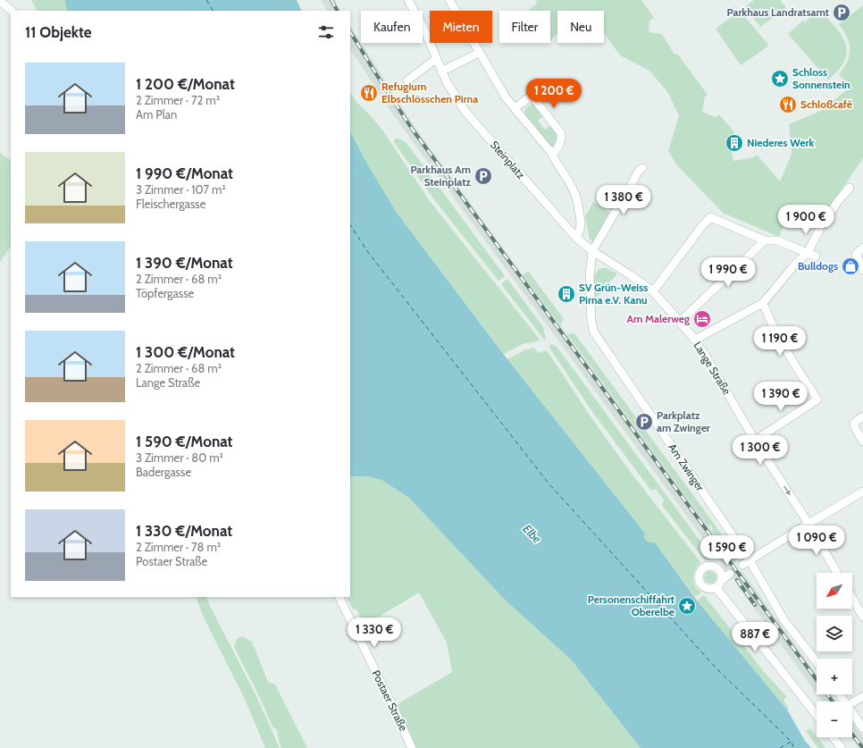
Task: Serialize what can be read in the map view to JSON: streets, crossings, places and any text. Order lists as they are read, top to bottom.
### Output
{
  "streets": {
    "street": [
      "Steinplatz",
      "Lange Straße",
      "Am Zwinger",
      "Postaer Straße"
    ]
  },
  "crossings": [
    ["Steinplatz", "Lange Straße"],
    ["Steinplatz", "Am Zwinger"]
  ],
  "water": ["Elbe"],
  "places": {
    "parking": ["Parkhaus Landratsamt", "Parkhaus Am Steinplatz", "Parkplatz am Zwinger"],
    "place": ["Schloss Sonnenstein", "Personenschiffahrt Oberelbe"],
    "restaurant": ["Refugium Elbschlösschen Pirna", "Schloßcafé"],
    "building": ["Niederes Werk", "SV Grün-Weiss Pirna e.V. Kanu"],
    "shop": ["Bulldogs"],
    "hotel": ["Am Malerweg"]
  },
  "north": "bottom left",
  "page": {
    "chip": [
      "Kaufen",
      "Mieten",
      "Filter",
      "Neu"
    ],
    "heading": "11 Objekte",
    "list": [
      {
        "name": "1 200 €/Monat",
        "note": "2 Zimmer · 72 m² · Am Plan"
      },
      {
        "name": "1 990 €/Monat",
        "note": "3 Zimmer · 107 m² · Fleischergasse"
      },
      {
        "name": "1 390 €/Monat",
        "note": "2 Zimmer · 68 m² · Töpfergasse"
      },
      {
        "name": "1 300 €/Monat",
        "note": "2 Zimmer · 68 m² · Lange Straße"
      },
      {
        "name": "1 590 €/Monat",
        "note": "3 Zimmer · 80 m² · Badergasse"
      },
      {
        "name": "1 330 €/Monat",
        "note": "2 Zimmer · 78 m² · Postaer Straße"
      }
    ],
    "price": [
      "1 200 €",
      "1 380 €",
      "1 900 €",
      "1 990 €",
      "1 190 €",
      "1 390 €",
      "1 300 €",
      "1 090 €",
      "1 590 €",
      "1 330 €",
      "887 €"
    ],
    "map_buttons": ["+", "−"]
  }
}
